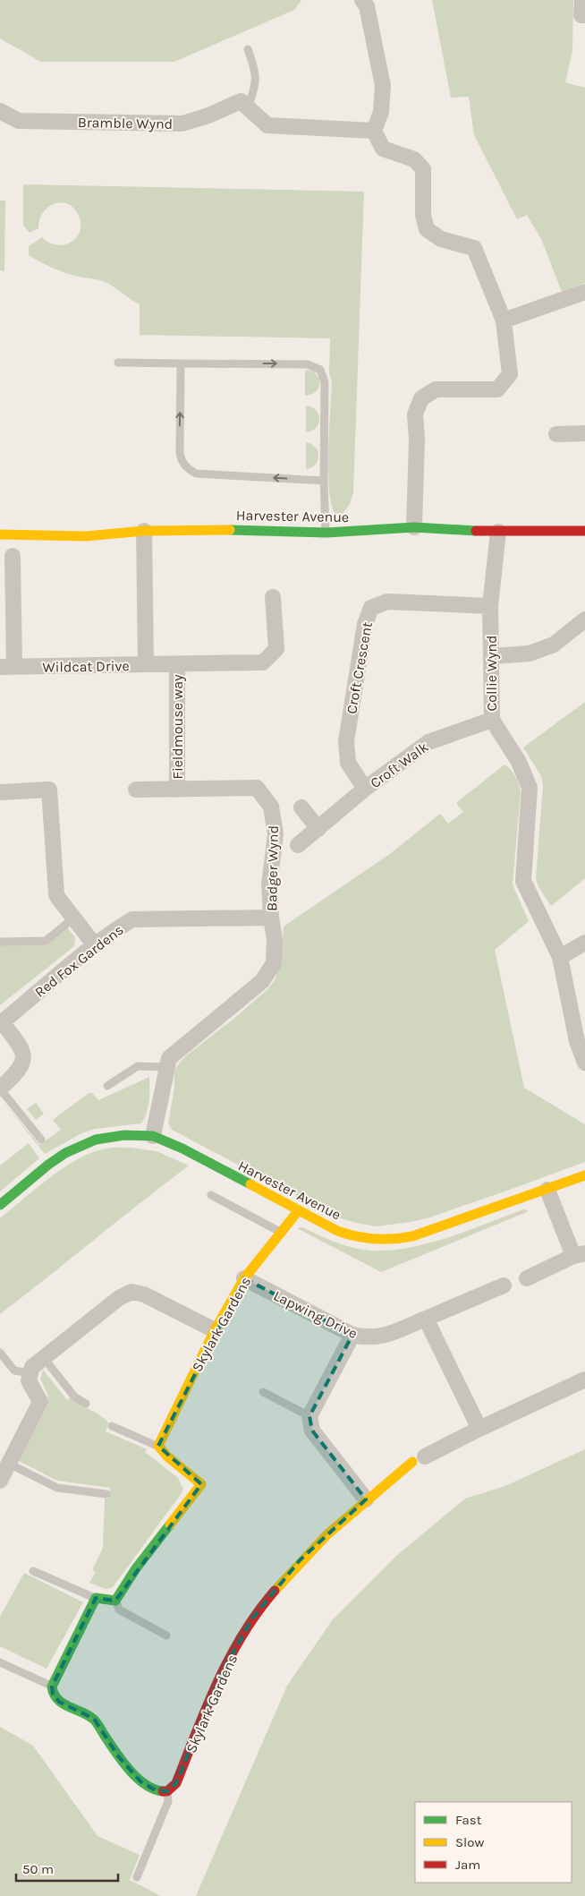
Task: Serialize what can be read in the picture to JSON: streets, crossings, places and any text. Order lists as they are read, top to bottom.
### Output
{
  "streets": {
    "street": [
      "Bramble Wynd",
      "Harvester Avenue",
      "Wildcat Drive",
      "Croft Crescent",
      "Collie Wynd",
      "Fieldmouse way",
      "Croft Walk",
      "Badger Wynd",
      "Red Fox Gardens",
      "Lapwing Drive",
      "Skylark Gardens"
    ]
  },
  "crossings": [
    ["Harvester Avenue", "Wildcat Drive"],
    ["Harvester Avenue", "Collie Wynd"],
    ["Harvester Avenue", "Badger Wynd"],
    ["Harvester Avenue", "Skylark Gardens"],
    ["Croft Crescent", "Collie Wynd"],
    ["Croft Crescent", "Croft Walk"],
    ["Collie Wynd", "Croft Walk"],
    ["Fieldmouse way", "Badger Wynd"],
    ["Badger Wynd", "Red Fox Gardens"],
    ["Lapwing Drive", "Skylark Gardens"]
  ],
  "legend": ["Fast", "Slow", "Jam"],
  "scale_bar": "50 m"
}
